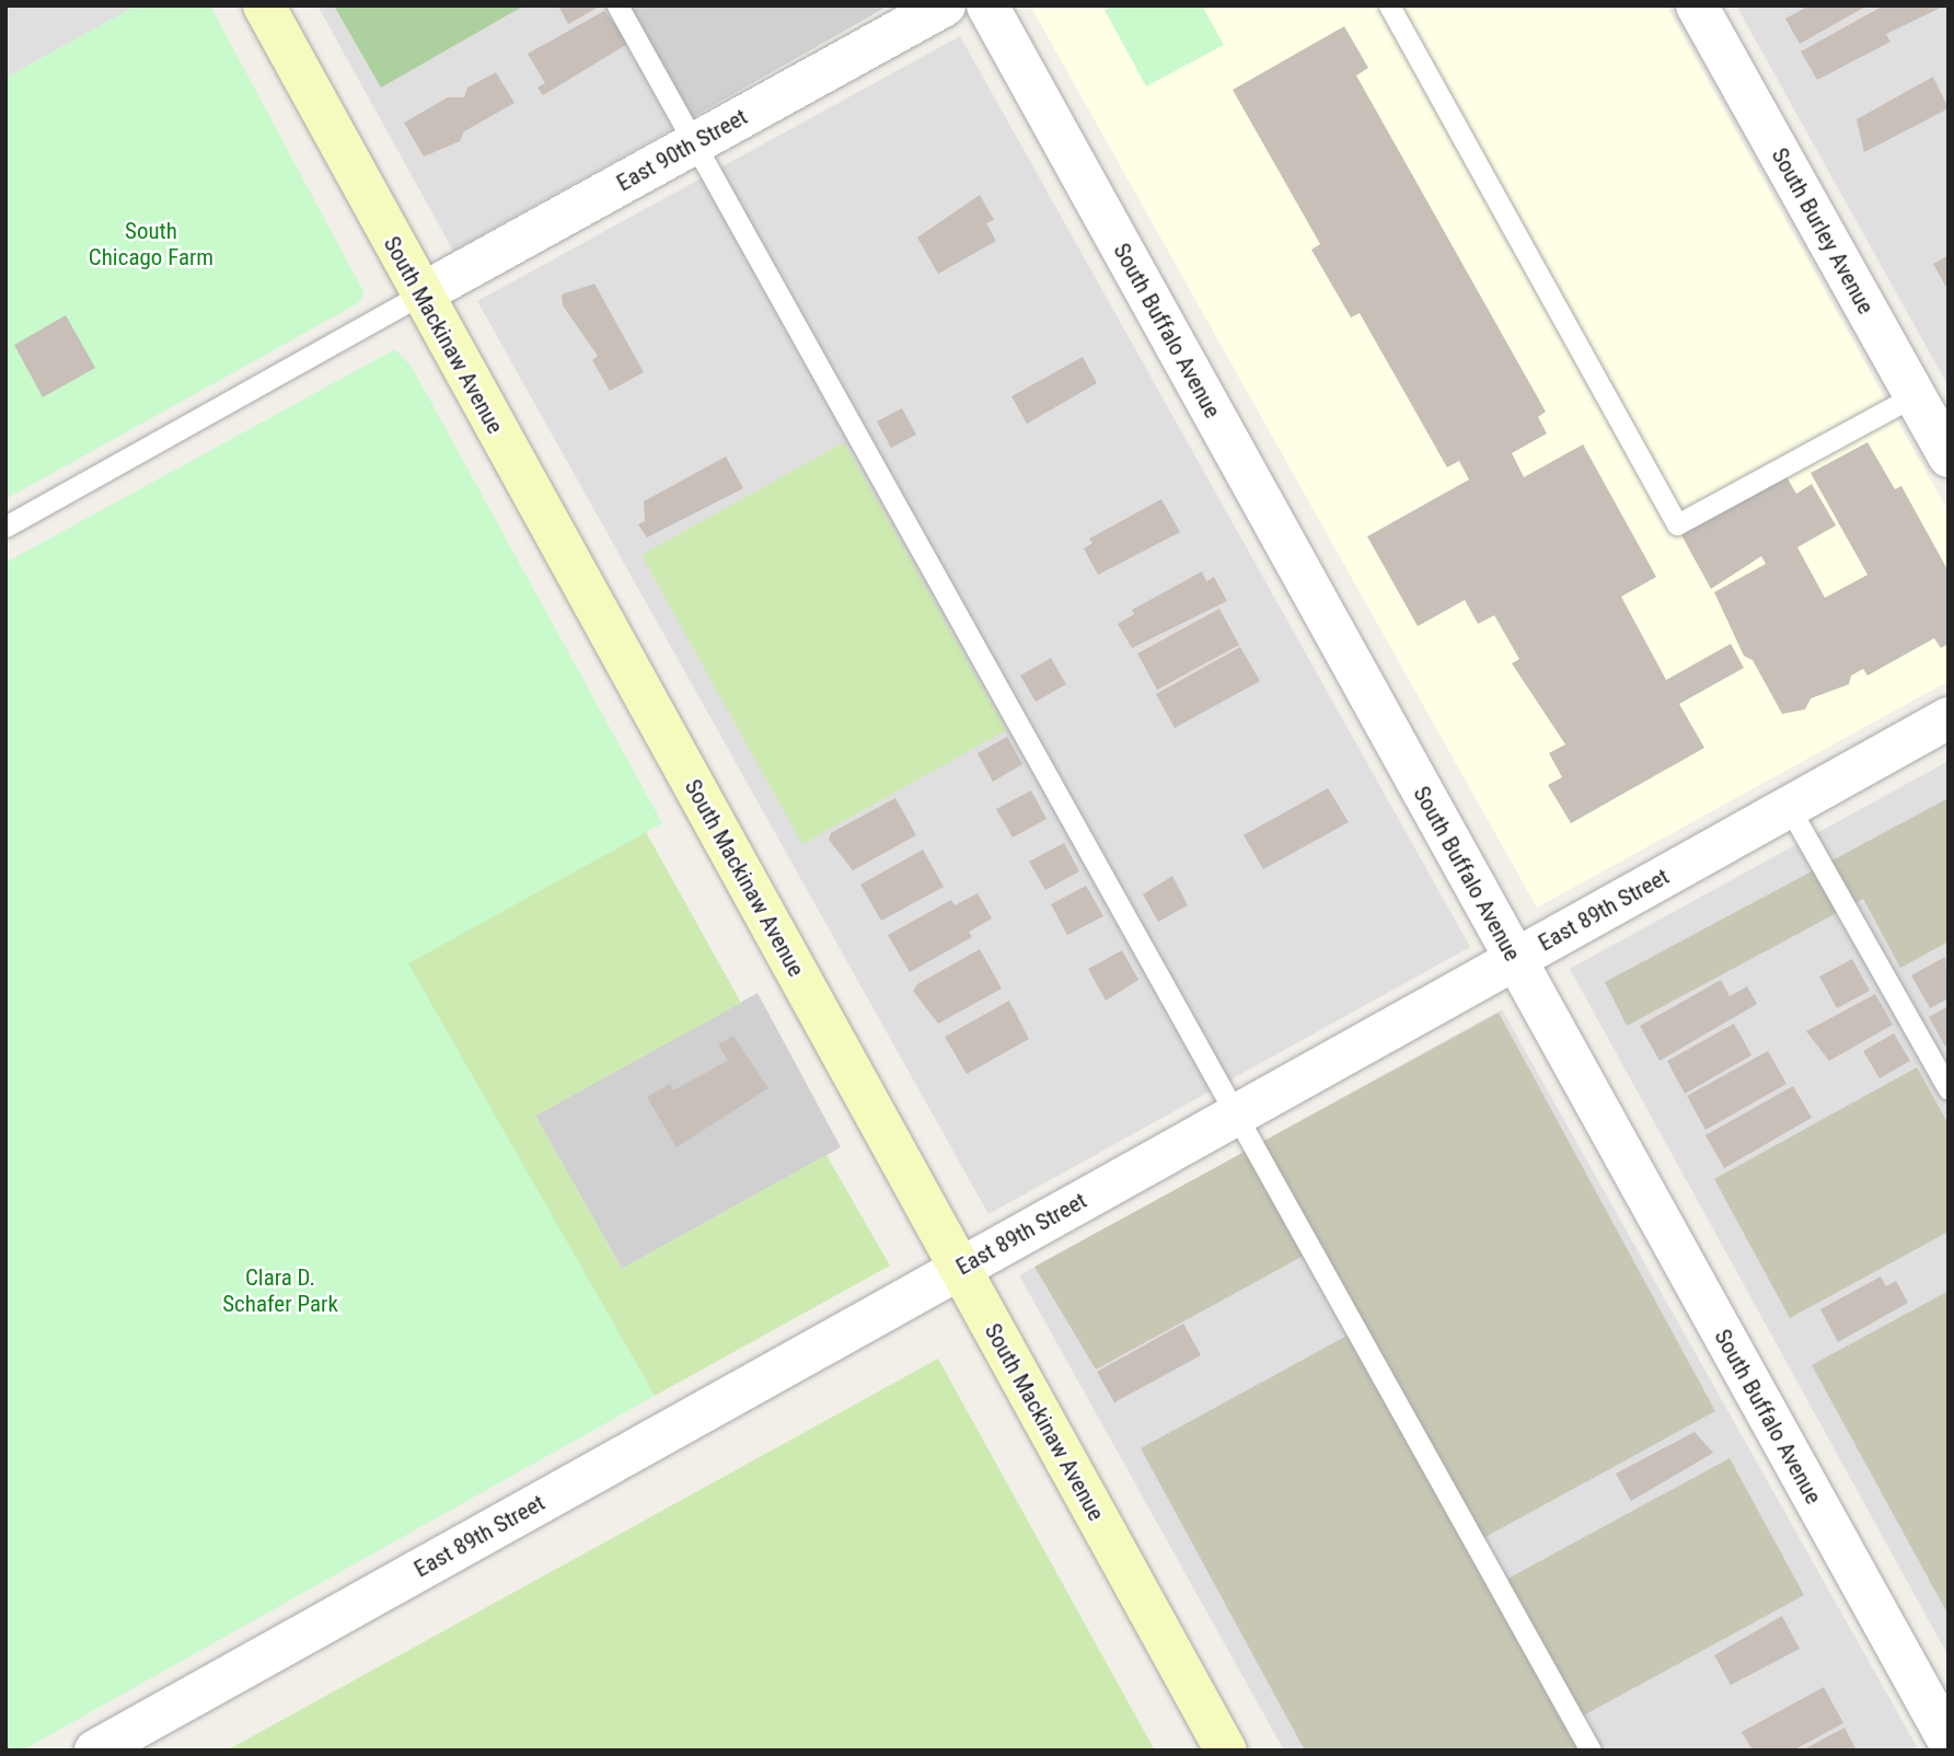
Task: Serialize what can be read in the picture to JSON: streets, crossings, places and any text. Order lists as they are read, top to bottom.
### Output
{
  "streets": {
    "main road": ["South Mackinaw Avenue"],
    "street": [
      "East 90th Street",
      "South Burley Avenue",
      "South Buffalo Avenue",
      "East 89th Street"
    ]
  },
  "crossings": [
    ["East 90th Street", "South Mackinaw Avenue"],
    ["South Buffalo Avenue", "East 89th Street"],
    ["South Mackinaw Avenue", "East 89th Street"]
  ],
  "parks": ["South Chicago Farm", "Clara D. Schafer Park"]
}
